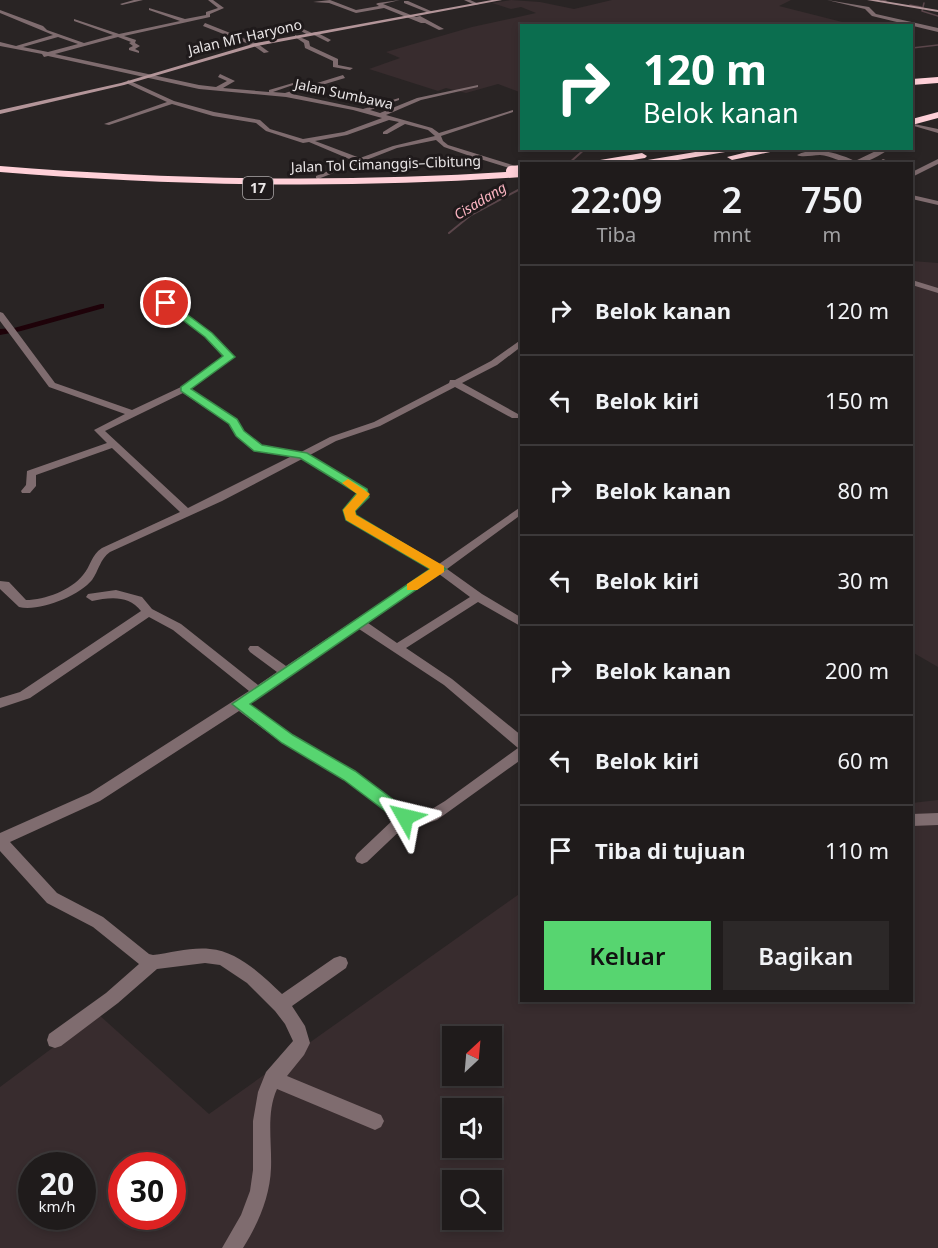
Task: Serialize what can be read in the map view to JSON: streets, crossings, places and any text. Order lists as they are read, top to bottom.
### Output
{
  "streets": {
    "highway": ["Jalan Tol Cimanggis–Cibitung", "17"],
    "main road": ["Jalan MT Haryono"],
    "street": ["Jalan Sumbawa"]
  },
  "crossings": [
    ["Jalan MT Haryono", "Jalan Sumbawa"],
    ["Jalan Sumbawa", "Jalan Tol Cimanggis–Cibitung"]
  ],
  "water": ["Cisadang"],
  "north": "top right",
  "page": {
    "turn": ["120 m", "Belok kanan"],
    "eta": [
      "22:09",
      "Tiba",
      "2",
      "mnt",
      "750",
      "m"
    ],
    "list": [
      {
        "name": "Belok kanan",
        "value": "120 m"
      },
      {
        "name": "Belok kiri",
        "value": "150 m"
      },
      {
        "name": "Belok kanan",
        "value": "80 m"
      },
      {
        "name": "Belok kiri",
        "value": "30 m"
      },
      {
        "name": "Belok kanan",
        "value": "200 m"
      },
      {
        "name": "Belok kiri",
        "value": "60 m"
      },
      {
        "name": "Tiba di tujuan",
        "value": "110 m"
      }
    ],
    "buttons": ["Keluar", "Bagikan"],
    "speed": "20 km/h",
    "limit": "30"
  }
}
